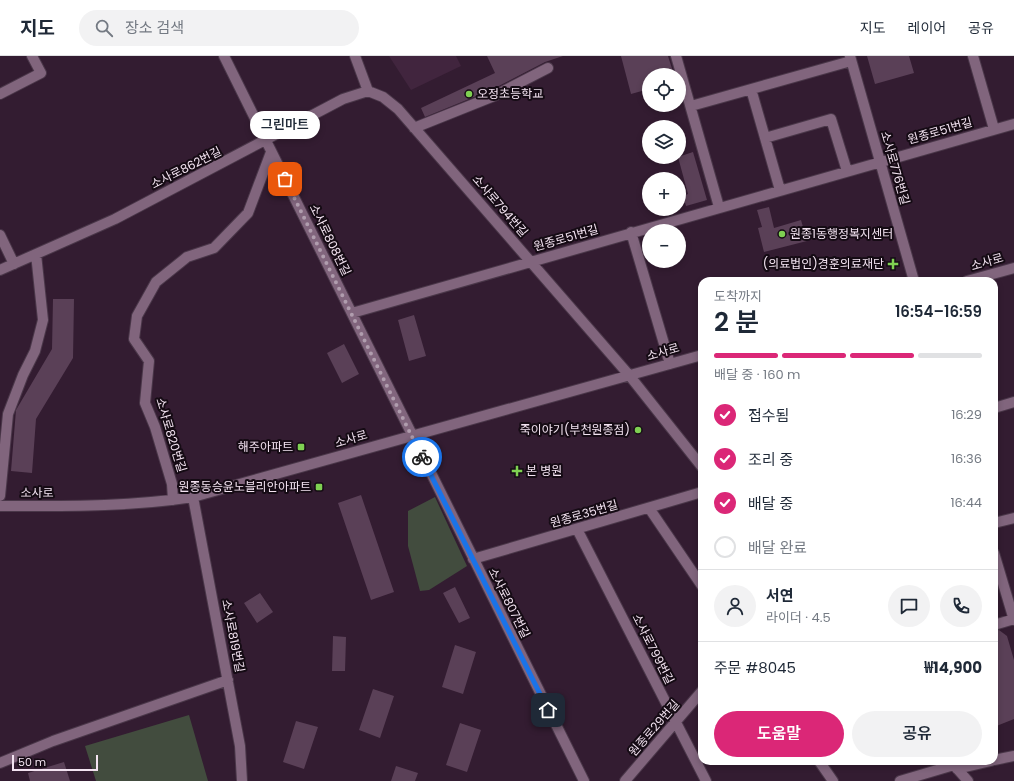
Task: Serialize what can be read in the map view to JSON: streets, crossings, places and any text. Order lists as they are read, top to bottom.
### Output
{
  "streets": {
    "street": [
      "원종로51번길",
      "소사로862번길",
      "소사로776번길",
      "소사로794번길",
      "소사로808번길",
      "소사로",
      "소사로820번길",
      "원종로35번길",
      "소사로807번길",
      "소사로819번길",
      "소사로799번길",
      "원종로29번길"
    ]
  },
  "crossings": [
    ["원종로51번길", "소사로776번길"],
    ["원종로51번길", "소사로794번길"],
    ["원종로51번길", "소사로808번길"],
    ["소사로862번길", "소사로794번길"],
    ["소사로862번길", "소사로808번길"],
    ["소사로794번길", "소사로"],
    ["소사로808번길", "소사로"],
    ["소사로808번길", "소사로820번길"],
    ["소사로808번길", "소사로807번길"],
    ["소사로", "소사로820번길"],
    ["소사로", "소사로807번길"],
    ["소사로", "소사로819번길"],
    ["원종로35번길", "소사로807번길"],
    ["원종로35번길", "소사로799번길"],
    ["소사로799번길", "원종로29번길"]
  ],
  "places": {
    "other": [
      "오정초등학교",
      "그린마트",
      "원종1동행정복지센터",
      "죽이야기(부천원종점)"
    ],
    "health": ["(의료법인)경훈의료재단", "본 병원"],
    "transit": ["해주아파트", "원종동승윤노블리안아파트"]
  },
  "scale_bar": "50 m",
  "page": {
    "header": "지도",
    "search": "장소 검색",
    "nav": ["지도", "레이어", "공유"],
    "map_buttons": ["+", "−"],
    "bubble": "그린마트",
    "heading": ["2 분", "도착까지", "16:54–16:59"],
    "panel": [
      "서연",
      "라이더 · 4.5",
      "주문 #8045",
      "₩14,900"
    ],
    "bar": "배달 중 · 160 m",
    "list": [
      ["접수됨", "16:29"],
      ["조리 중", "16:36"],
      ["배달 중", "16:44"],
      "배달 완료"
    ],
    "buttons": ["도움말", "공유"],
    "scale": "50 m"
  }
}
